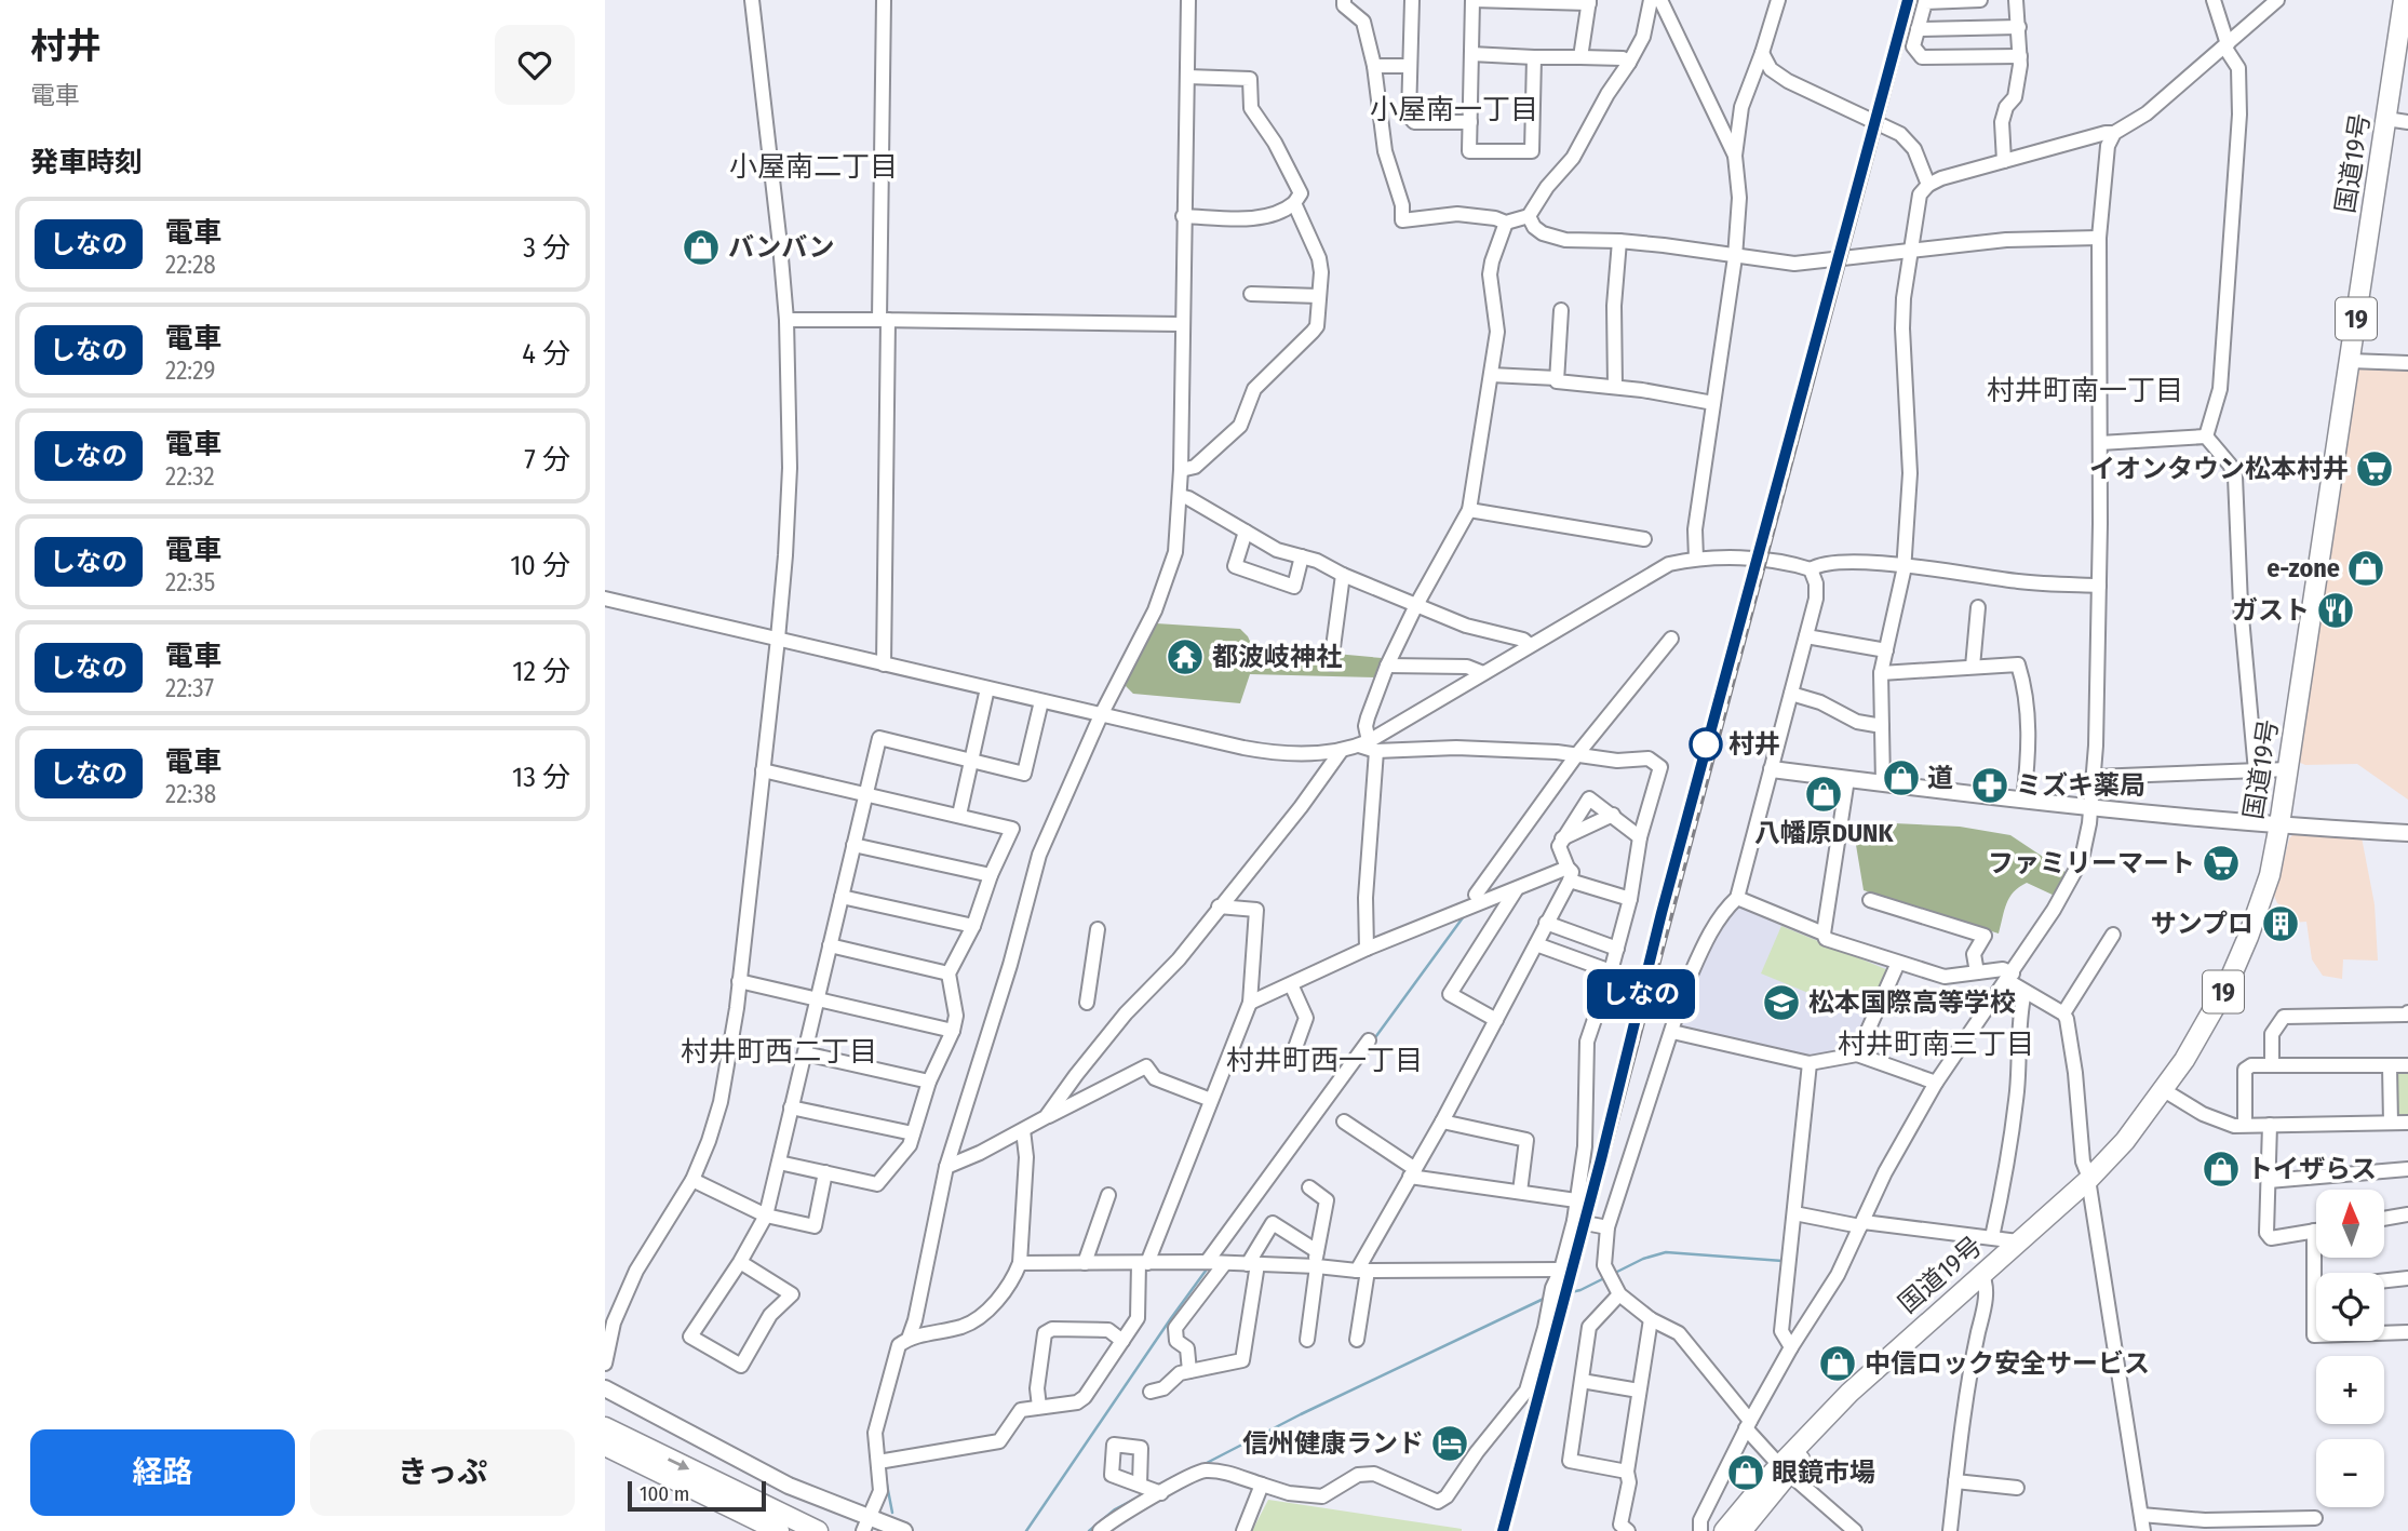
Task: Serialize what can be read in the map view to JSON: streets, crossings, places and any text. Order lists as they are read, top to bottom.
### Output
{
  "streets": {
    "highway": ["国道19号", "19"]
  },
  "districts": [
    "小屋南一丁目",
    "小屋南二丁目",
    "村井町南一丁目",
    "村井町南三丁目",
    "村井町西二丁目",
    "村井町西一丁目"
  ],
  "places": {
    "shop": [
      "バンバン",
      "e-zone",
      "道",
      "八幡原DUNK",
      "トイザらス",
      "中信ロック安全サービス",
      "眼鏡市場"
    ],
    "supermarket": ["イオンタウン松本村井", "ファミリーマート"],
    "restaurant": ["ガスト"],
    "temple": ["都波岐神社"],
    "other": ["村井"],
    "pharmacy": ["ミズキ薬局"],
    "building": ["サンプロ"],
    "school or university": ["松本国際高等学校"],
    "hotel": ["信州健康ランド"]
  },
  "scale_bar": "100 m",
  "north": "top",
  "page": {
    "heading": [
      ["村井", "電車"],
      "発車時刻"
    ],
    "on_map": "しなの",
    "list": [
      {
        "mark": "しなの",
        "name": "電車",
        "note": "22:28",
        "value": "3 分"
      },
      {
        "mark": "しなの",
        "name": "電車",
        "note": "22:29",
        "value": "4 分"
      },
      {
        "mark": "しなの",
        "name": "電車",
        "note": "22:32",
        "value": "7 分"
      },
      {
        "mark": "しなの",
        "name": "電車",
        "note": "22:35",
        "value": "10 分"
      },
      {
        "mark": "しなの",
        "name": "電車",
        "note": "22:37",
        "value": "12 分"
      },
      {
        "mark": "しなの",
        "name": "電車",
        "note": "22:38",
        "value": "13 分"
      }
    ],
    "map_buttons": ["+", "−"],
    "buttons": ["経路", "きっぷ"],
    "scale": "100 m"
  }
}
